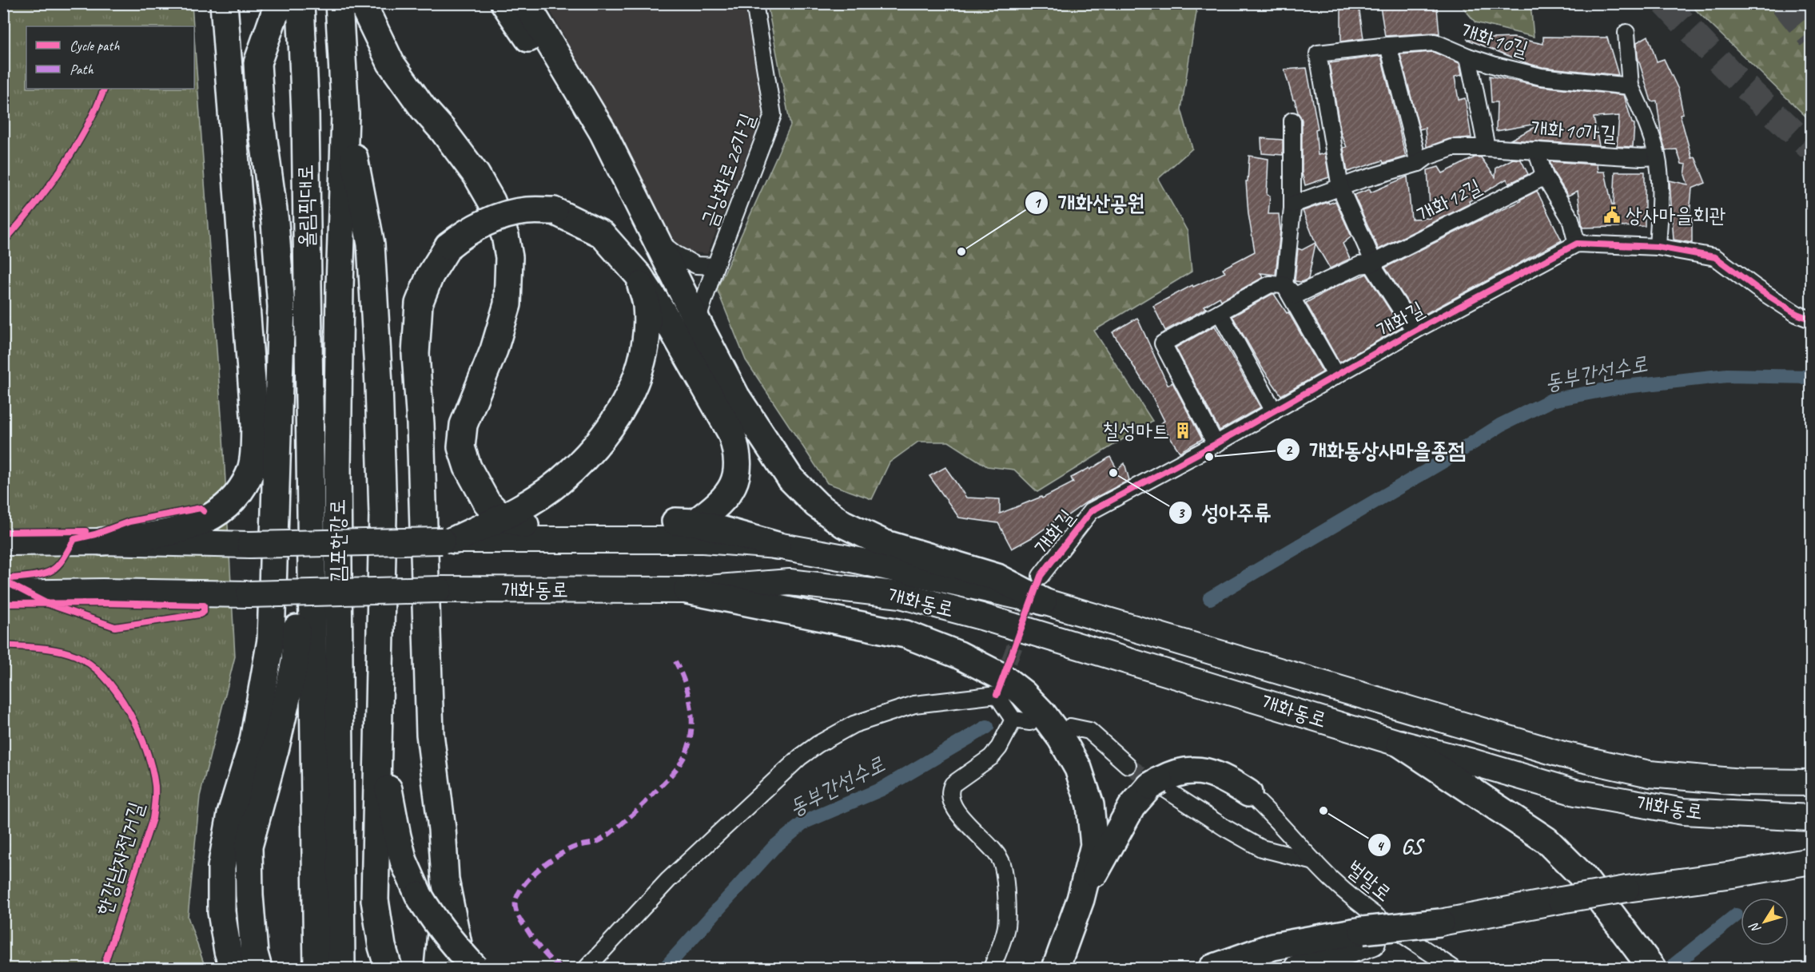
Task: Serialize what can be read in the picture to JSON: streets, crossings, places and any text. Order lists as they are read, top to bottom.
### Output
{
  "streets": {
    "highway": ["올림픽대로", "김포한강로"],
    "main road": ["개화동로"],
    "street": [
      "개화10길",
      "개화10가길",
      "금낭화로26가길",
      "개화12길",
      "개화길",
      "벌말로"
    ],
    "cycle path": ["한강남자전거길"]
  },
  "crossings": [
    ["개화10길", "개화10가길"],
    ["개화12길", "개화길"],
    ["올림픽대로", "김포한강로"]
  ],
  "water": ["동부간선수로"],
  "places": {
    "public building": ["상사마을회관"],
    "other": [
      "개화산공원",
      "개화동상사마을종점",
      "성아주류",
      "GS"
    ],
    "building": ["칠성마트"]
  },
  "legend": ["Cycle path", "Path"],
  "north": "bottom left"
}
